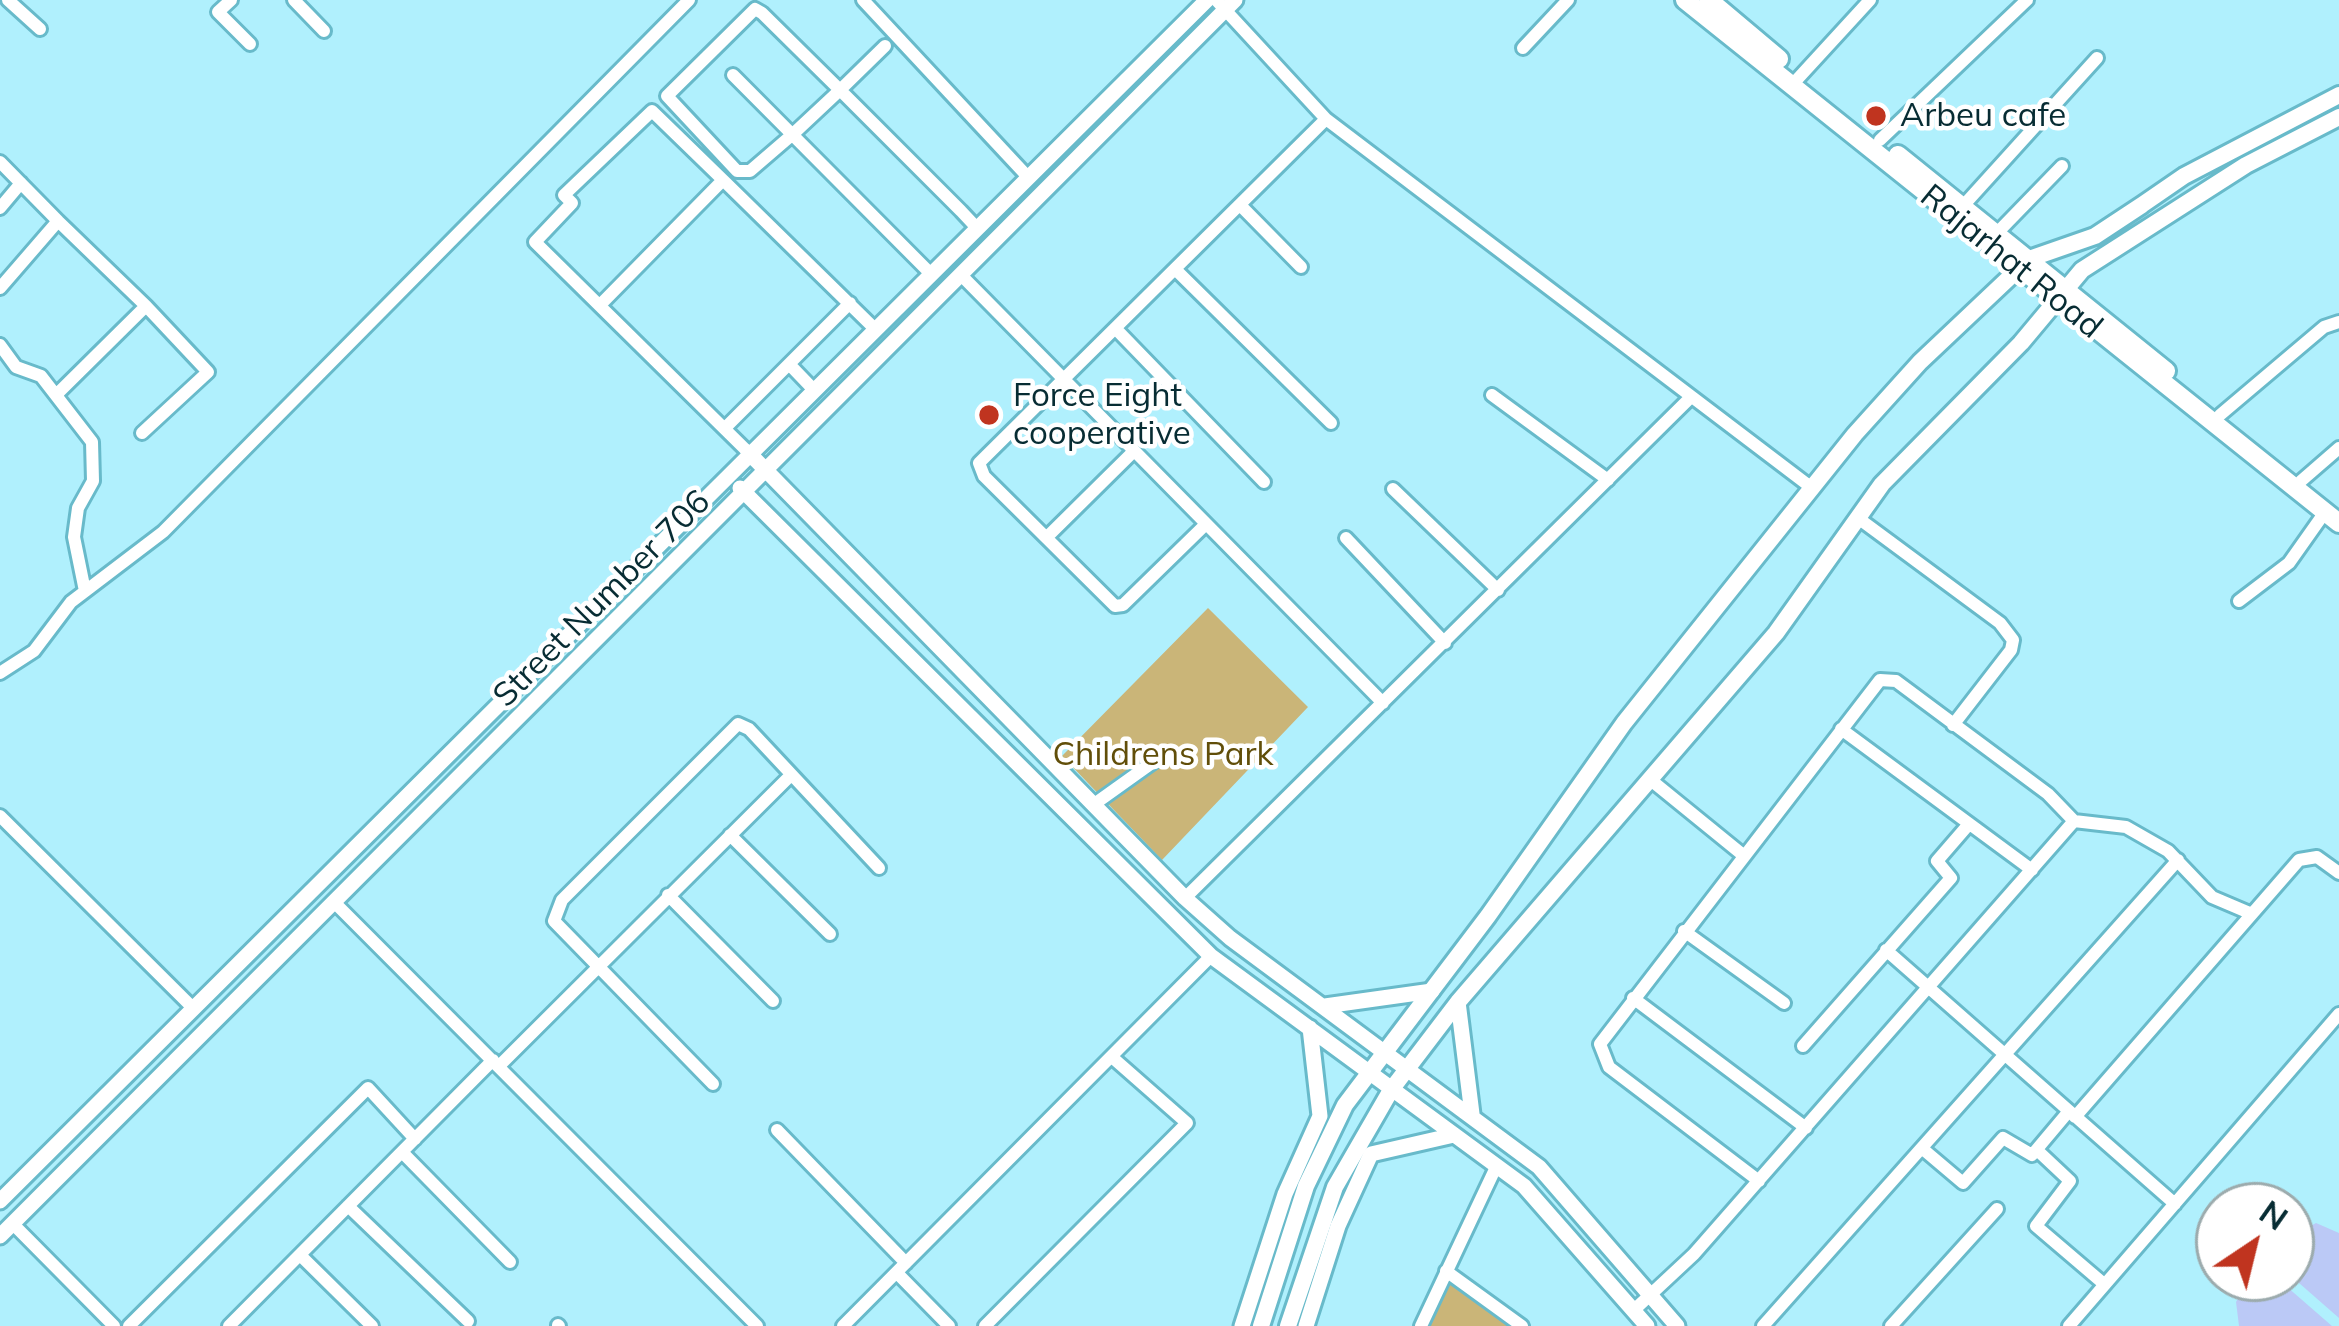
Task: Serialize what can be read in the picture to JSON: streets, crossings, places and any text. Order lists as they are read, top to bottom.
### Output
{
  "streets": {
    "main road": ["Rajarhat Road"],
    "street": ["Street Number 706"]
  },
  "parks": ["Childrens Park"],
  "places": ["Arbeu cafe", "Force Eight cooperative"],
  "north": "top right"
}
